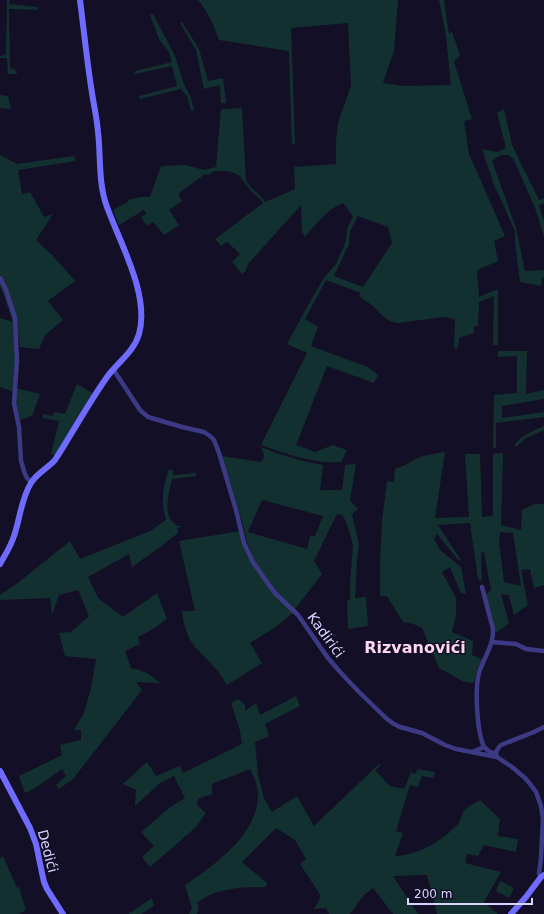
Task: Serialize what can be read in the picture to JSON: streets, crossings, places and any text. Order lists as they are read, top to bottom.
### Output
{
  "streets": {
    "street": ["Kadirići", "Dedići"]
  },
  "districts": ["Rizvanovići"],
  "scale_bar": "200 m"
}
